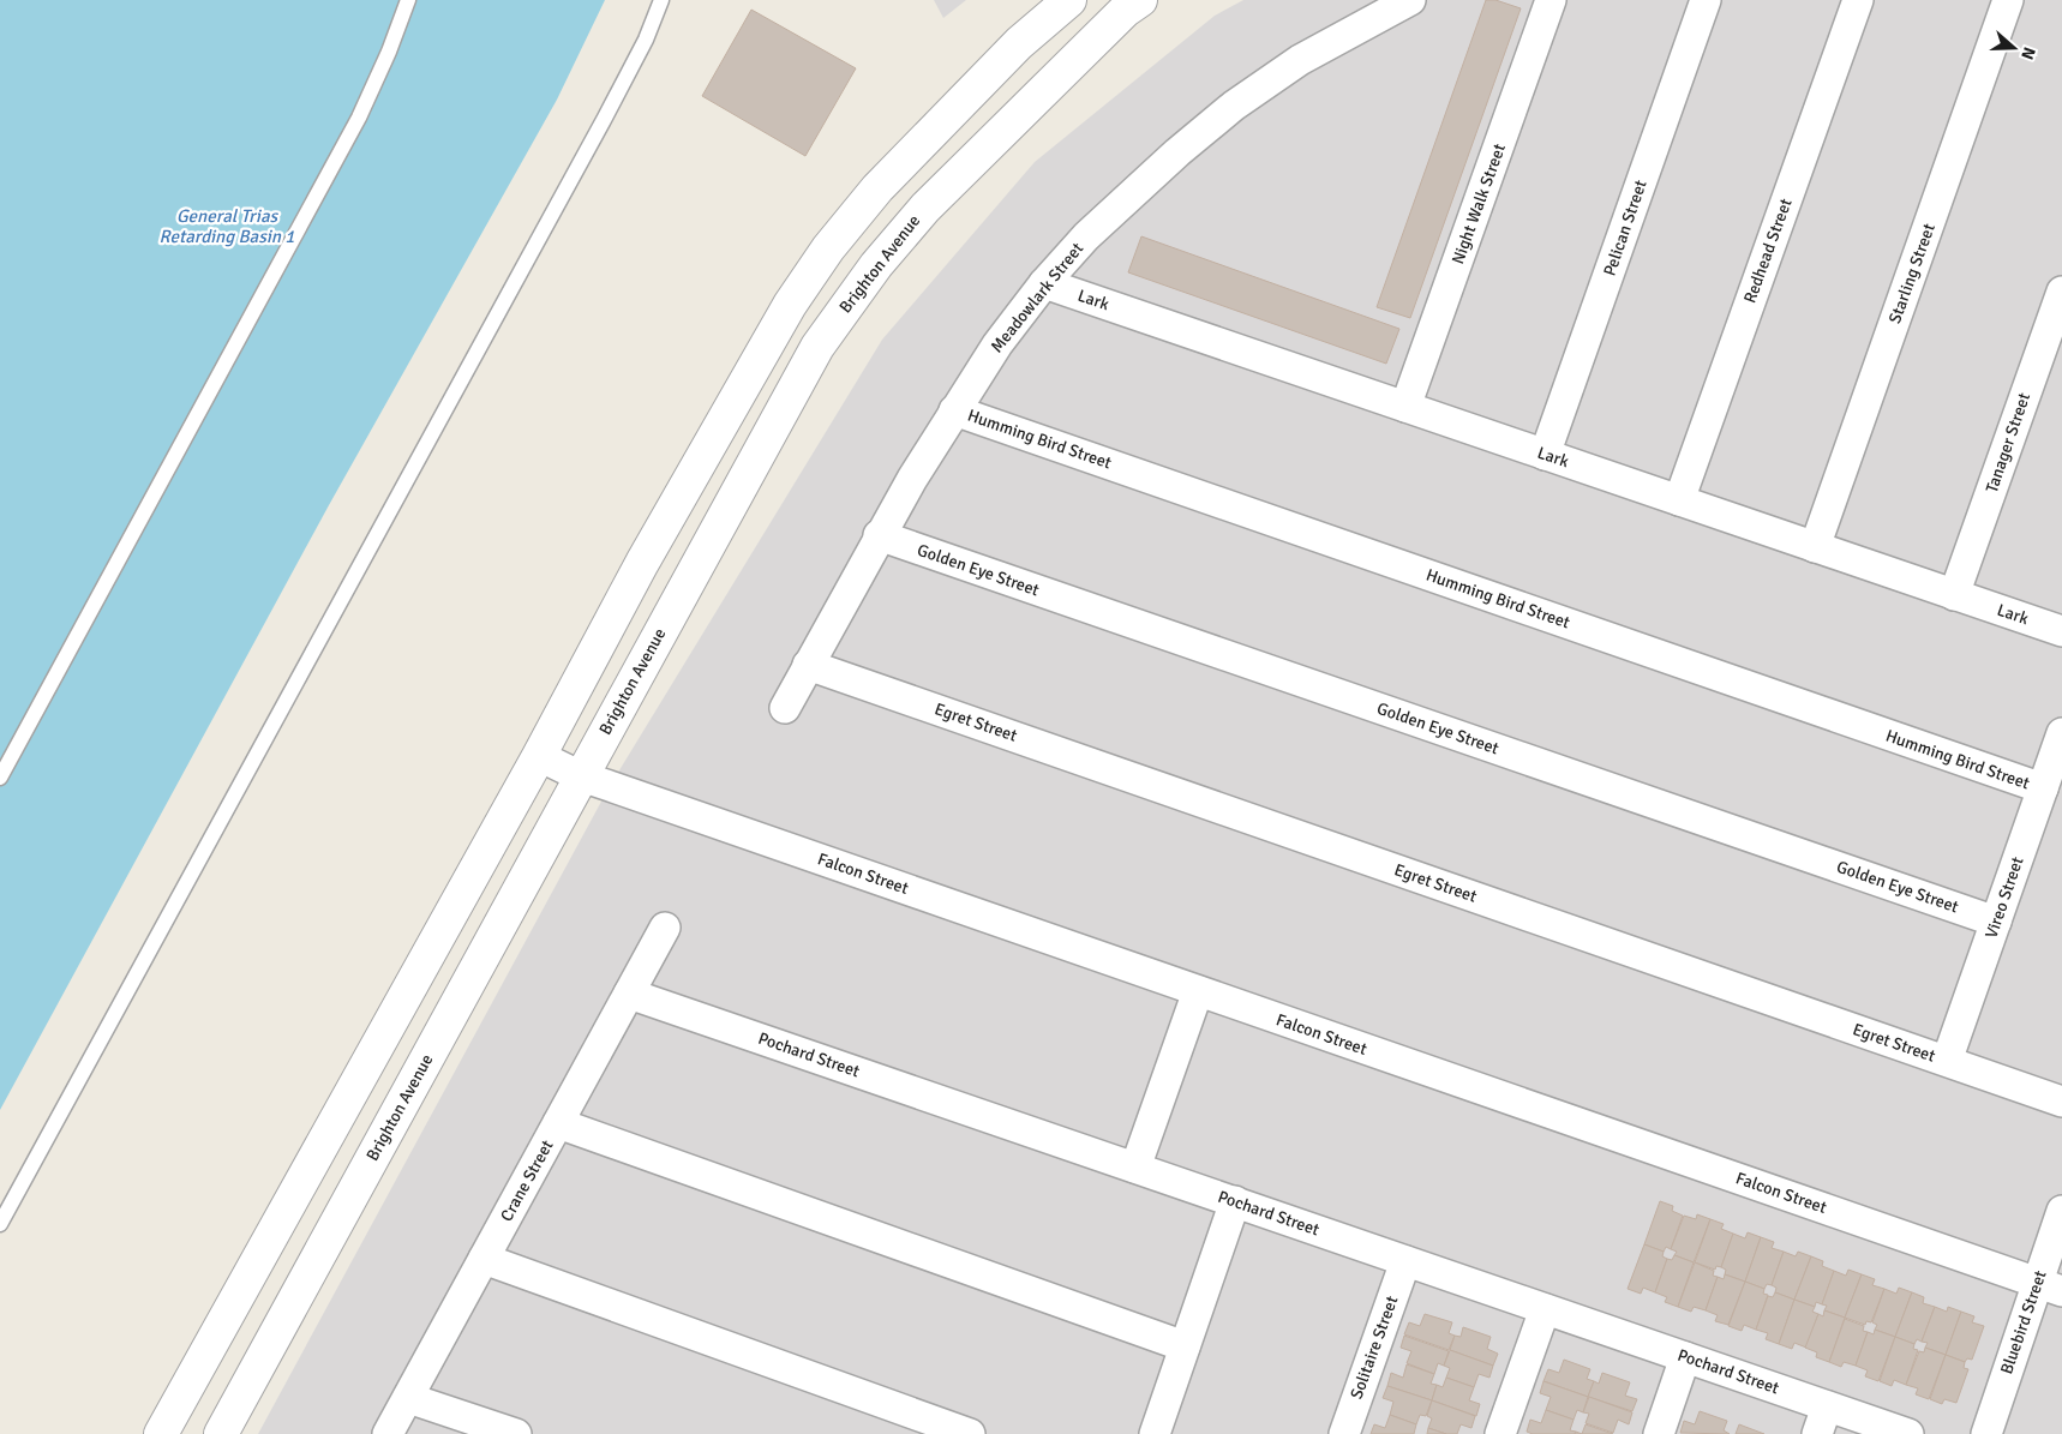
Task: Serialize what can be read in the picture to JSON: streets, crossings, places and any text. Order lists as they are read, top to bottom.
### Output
{
  "streets": {
    "street": [
      "Night Walk Street",
      "Pelican Street",
      "Redhead Street",
      "Brighton Avenue",
      "Starling Street",
      "Meadowlark Street",
      "Lark",
      "Humming Bird Street",
      "Tanager Street",
      "Golden Eye Street",
      "Egret Street",
      "Falcon Street",
      "Vireo Street",
      "Pochard Street",
      "Crane Street",
      "Bluebird Street",
      "Solitaire Street"
    ]
  },
  "crossings": [
    ["Night Walk Street", "Lark"],
    ["Pelican Street", "Lark"],
    ["Redhead Street", "Lark"],
    ["Brighton Avenue", "Falcon Street"],
    ["Starling Street", "Lark"],
    ["Meadowlark Street", "Lark"],
    ["Meadowlark Street", "Humming Bird Street"],
    ["Meadowlark Street", "Golden Eye Street"],
    ["Meadowlark Street", "Egret Street"],
    ["Lark", "Tanager Street"],
    ["Humming Bird Street", "Vireo Street"],
    ["Golden Eye Street", "Vireo Street"],
    ["Egret Street", "Vireo Street"],
    ["Falcon Street", "Bluebird Street"],
    ["Pochard Street", "Crane Street"],
    ["Pochard Street", "Solitaire Street"]
  ],
  "water": ["General Trias Retarding Basin 1"],
  "north": "right"
}
